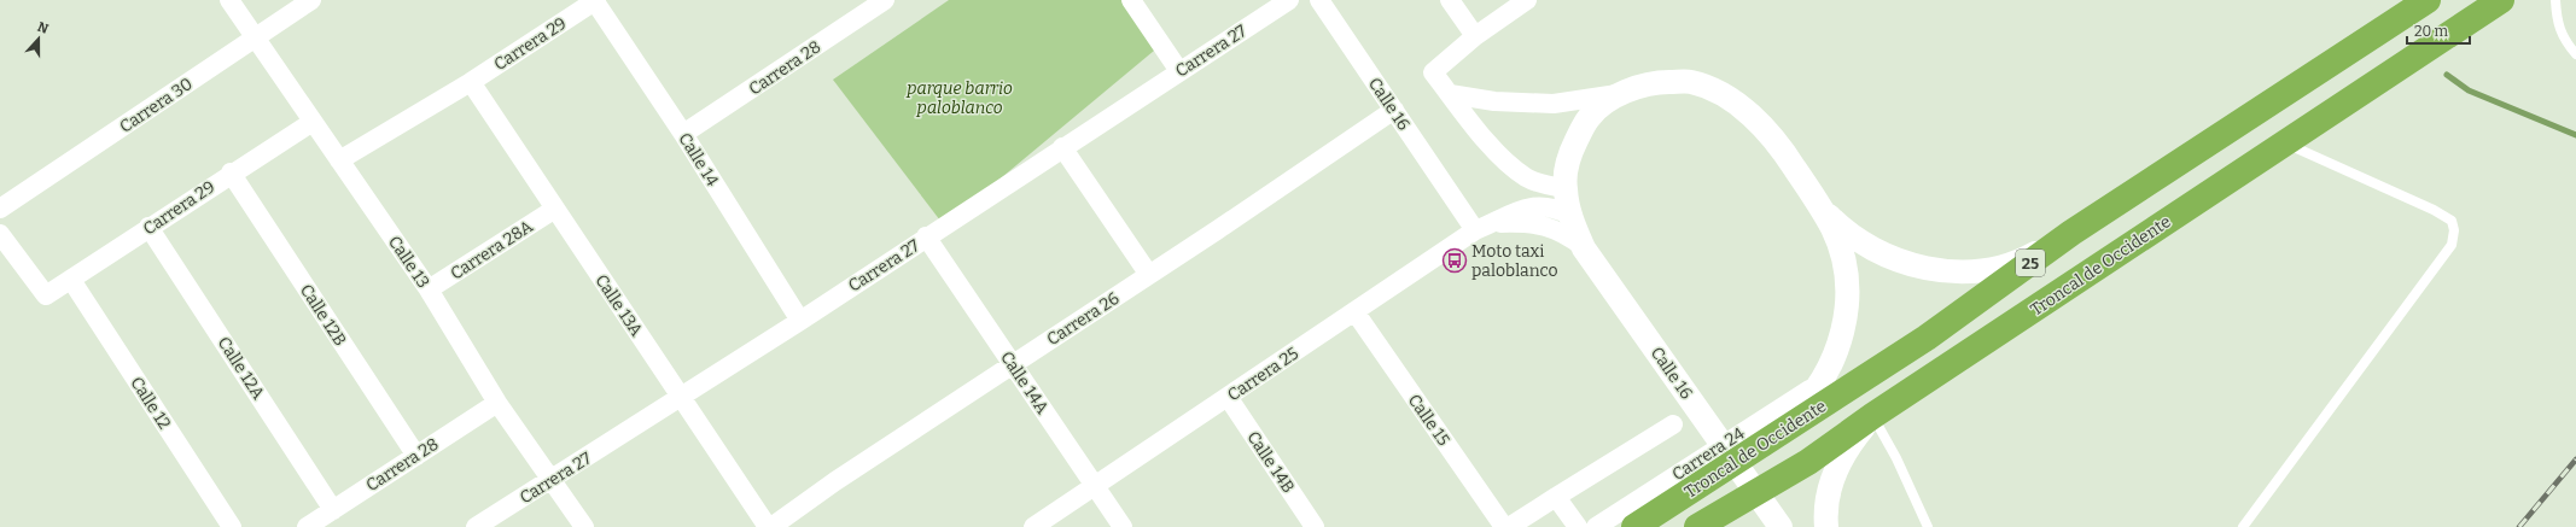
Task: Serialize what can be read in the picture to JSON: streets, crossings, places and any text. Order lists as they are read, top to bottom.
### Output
{
  "streets": {
    "highway": ["25", "Troncal de Occidente"],
    "street": [
      "Carrera 29",
      "Carrera 27",
      "Carrera 28",
      "Calle 16",
      "Carrera 30",
      "Calle 14",
      "Carrera 28A",
      "Calle 13",
      "Calle 13A",
      "Calle 12B",
      "Carrera 26",
      "Calle 12A",
      "Carrera 25",
      "Calle 14A",
      "Calle 12",
      "Calle 15",
      "Carrera 24",
      "Calle 14B"
    ]
  },
  "crossings": [
    ["Carrera 29", "Calle 14"],
    ["Carrera 29", "Calle 13"],
    ["Carrera 29", "Calle 13A"],
    ["Carrera 29", "Calle 12B"],
    ["Carrera 29", "Calle 12A"],
    ["Carrera 29", "Calle 12"],
    ["Carrera 27", "Calle 14"],
    ["Carrera 27", "Calle 13"],
    ["Carrera 27", "Calle 13A"],
    ["Carrera 27", "Calle 14A"],
    ["Carrera 28", "Calle 14"],
    ["Carrera 28", "Calle 13"],
    ["Carrera 28", "Calle 12B"],
    ["Carrera 28", "Calle 12A"],
    ["Calle 16", "Carrera 26"],
    ["Calle 16", "Carrera 25"],
    ["Carrera 30", "Calle 13"],
    ["Carrera 28A", "Calle 13"],
    ["Carrera 28A", "Calle 13A"],
    ["Carrera 26", "Calle 14A"],
    ["Carrera 25", "Calle 14A"],
    ["Carrera 25", "Calle 15"],
    ["Carrera 25", "Calle 14B"]
  ],
  "parks": ["parque barrio paloblanco"],
  "places": {
    "bus stop": ["Moto taxi paloblanco"]
  },
  "scale_bar": "20 m",
  "north": "top"
}
